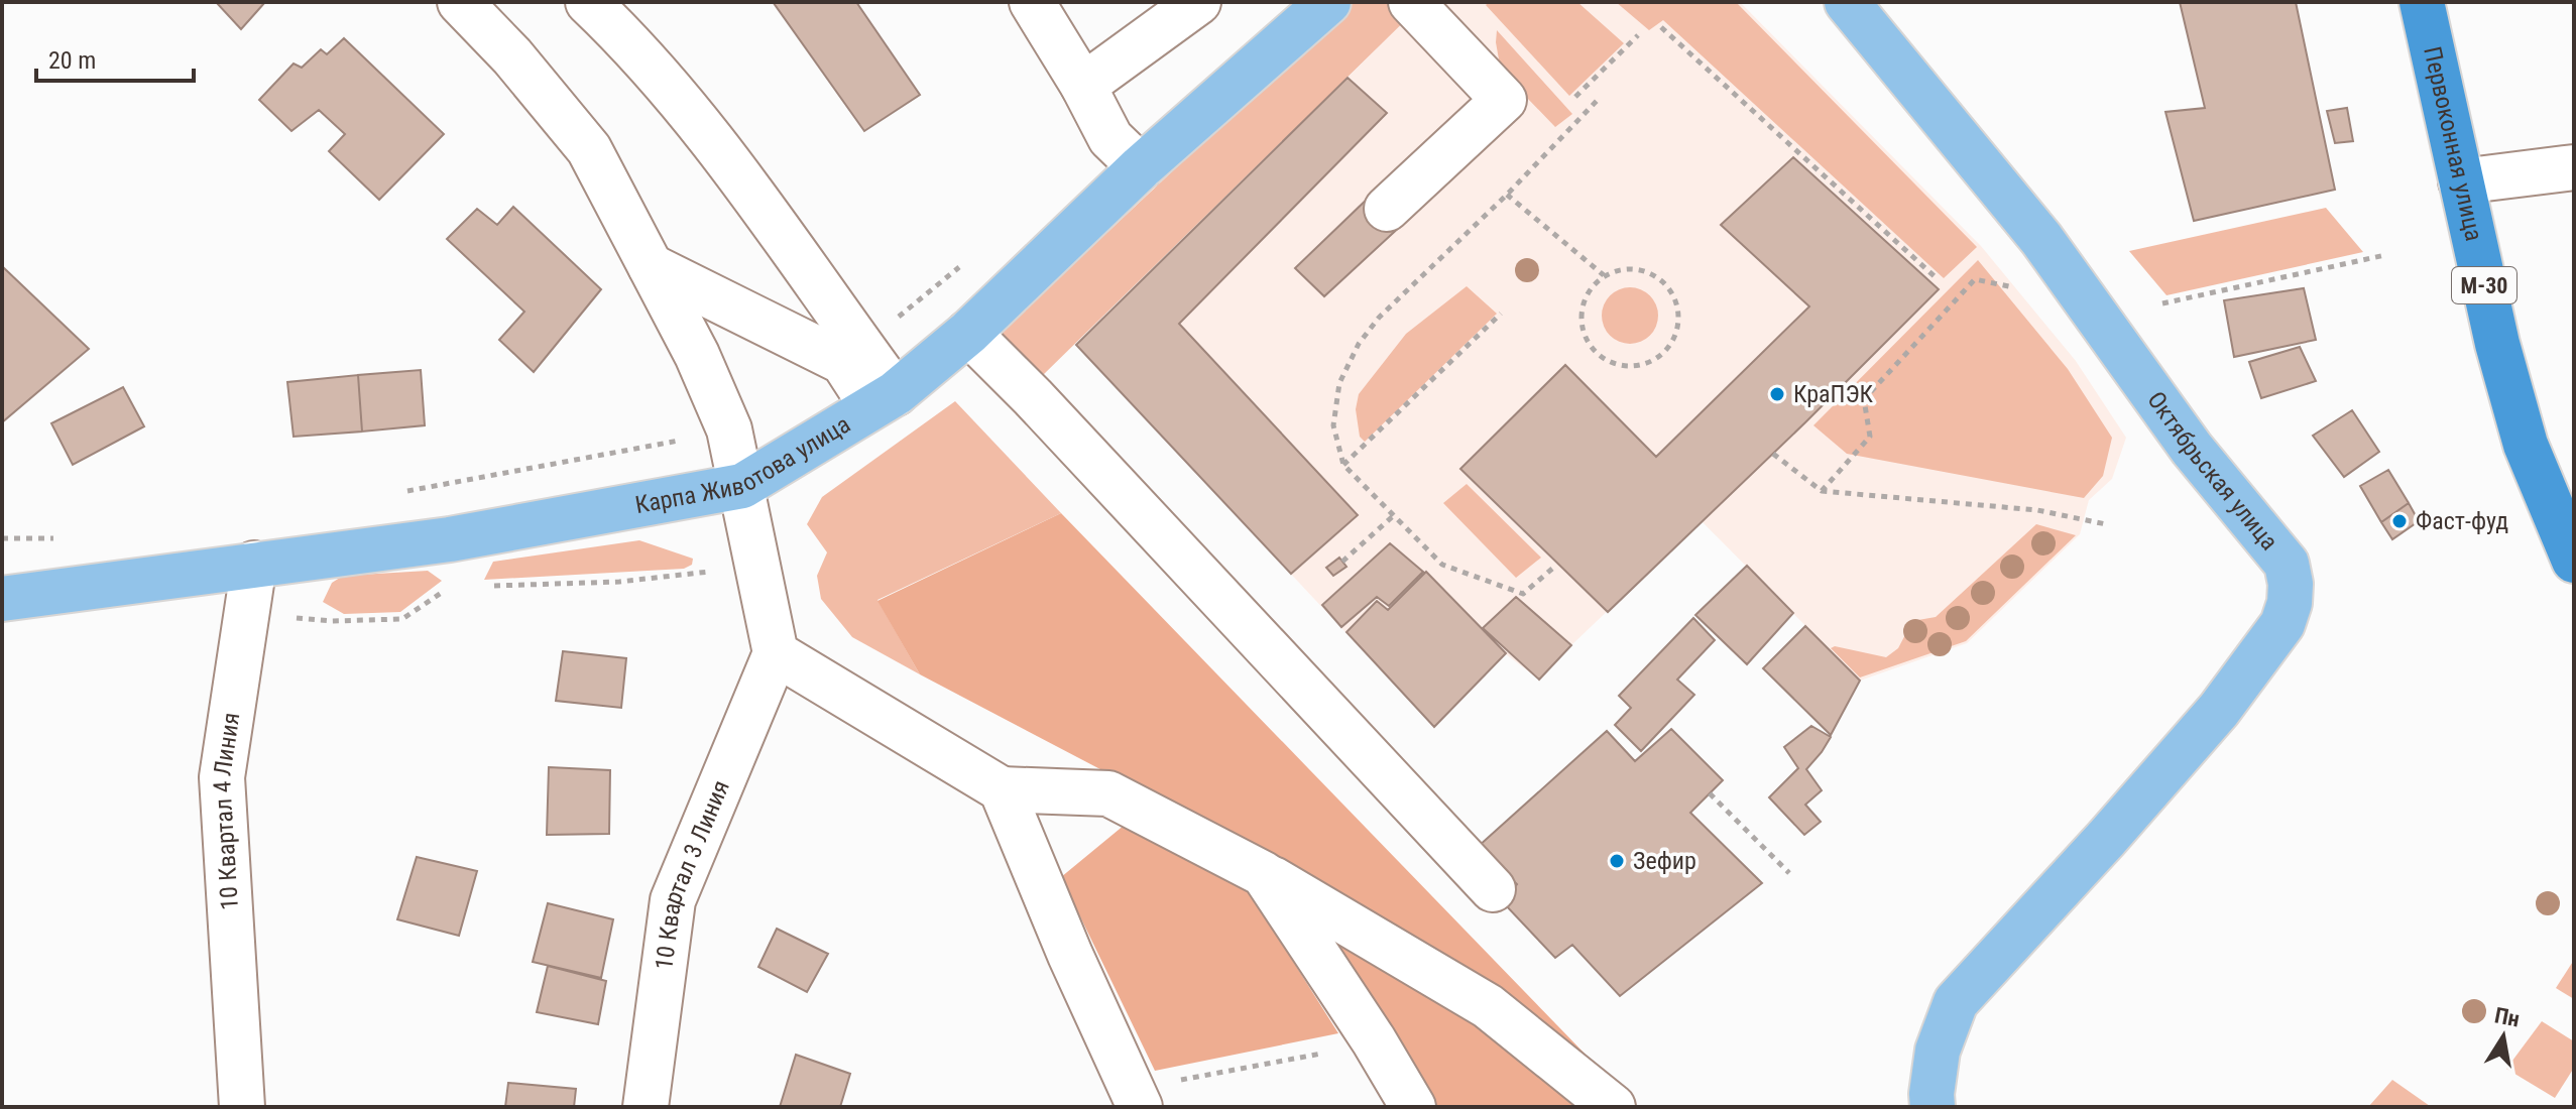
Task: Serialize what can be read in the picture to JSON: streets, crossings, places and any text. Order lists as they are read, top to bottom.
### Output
{
  "streets": {
    "highway": ["Первоконная улица", "М-30"],
    "main road": ["Карпа Животова улица", "Октябрьская улица"],
    "street": ["10 Квартал 4 Линия", "10 Квартал 3 Линия"]
  },
  "crossings": [
    ["Карпа Животова улица", "10 Квартал 4 Линия"]
  ],
  "places": ["КраПЭК", "Фаст-фуд", "Зефир"],
  "scale_bar": "20 m",
  "north": "top"
}
